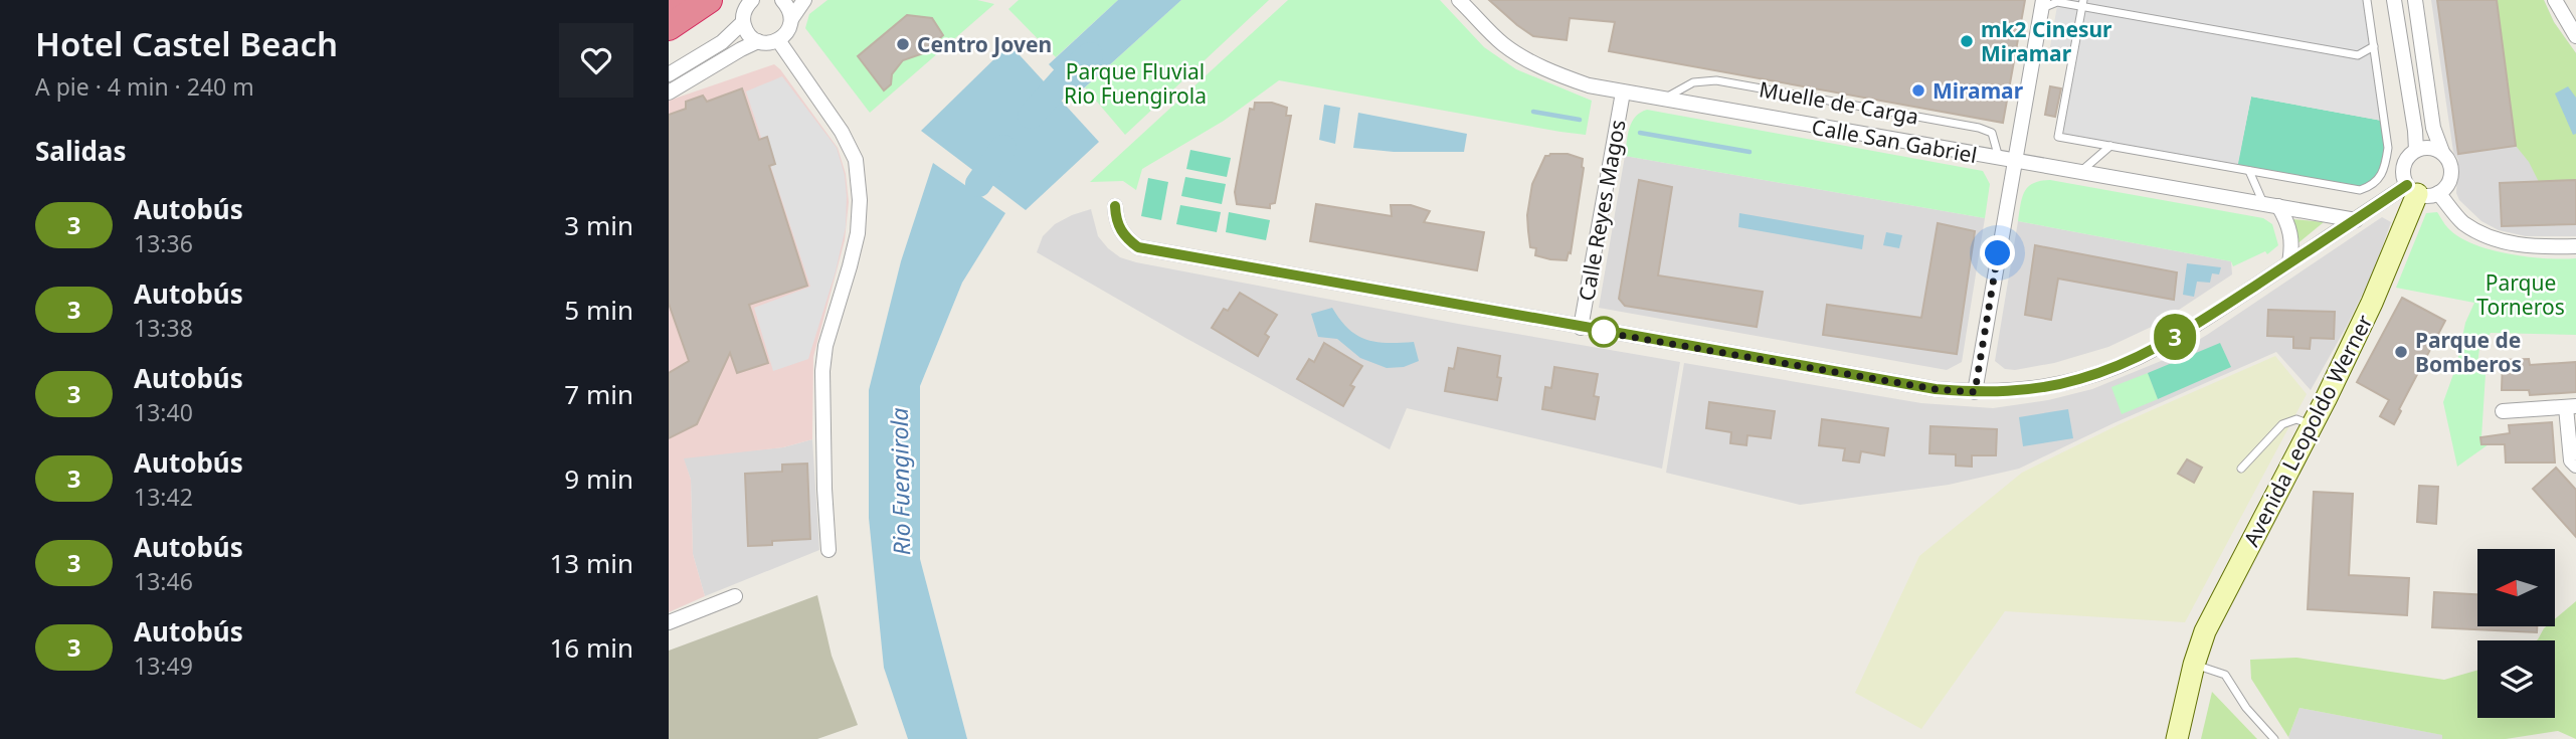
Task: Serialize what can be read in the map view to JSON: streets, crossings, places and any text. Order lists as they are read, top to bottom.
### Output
{
  "streets": {
    "street": ["Calle San Gabriel", "Calle Reyes Magos", "Avenida Leopoldo Werner"],
    "lane": ["Muelle de Carga"]
  },
  "crossings": [
    ["Muelle de Carga", "Calle San Gabriel"],
    ["Calle San Gabriel", "Calle Reyes Magos"]
  ],
  "water": ["Rio Fuengirola"],
  "parks": ["Parque Fluvial Rio Fuengirola", "Parque Torneros"],
  "places": [
    "mk2 Cinesur Miramar",
    "Centro Joven",
    "Miramar",
    "Parque de Bomberos"
  ],
  "lines": ["bus line 3"],
  "north": "left",
  "page": {
    "heading": [
      ["Hotel Castel Beach", "A pie · 4 min · 240 m"],
      "Salidas"
    ],
    "on_map": "3",
    "list": [
      {
        "mark": "3",
        "name": "Autobús",
        "note": "13:36",
        "value": "3 min"
      },
      {
        "mark": "3",
        "name": "Autobús",
        "note": "13:38",
        "value": "5 min"
      },
      {
        "mark": "3",
        "name": "Autobús",
        "note": "13:40",
        "value": "7 min"
      },
      {
        "mark": "3",
        "name": "Autobús",
        "note": "13:42",
        "value": "9 min"
      },
      {
        "mark": "3",
        "name": "Autobús",
        "note": "13:46",
        "value": "13 min"
      },
      {
        "mark": "3",
        "name": "Autobús",
        "note": "13:49",
        "value": "16 min"
      }
    ]
  }
}
